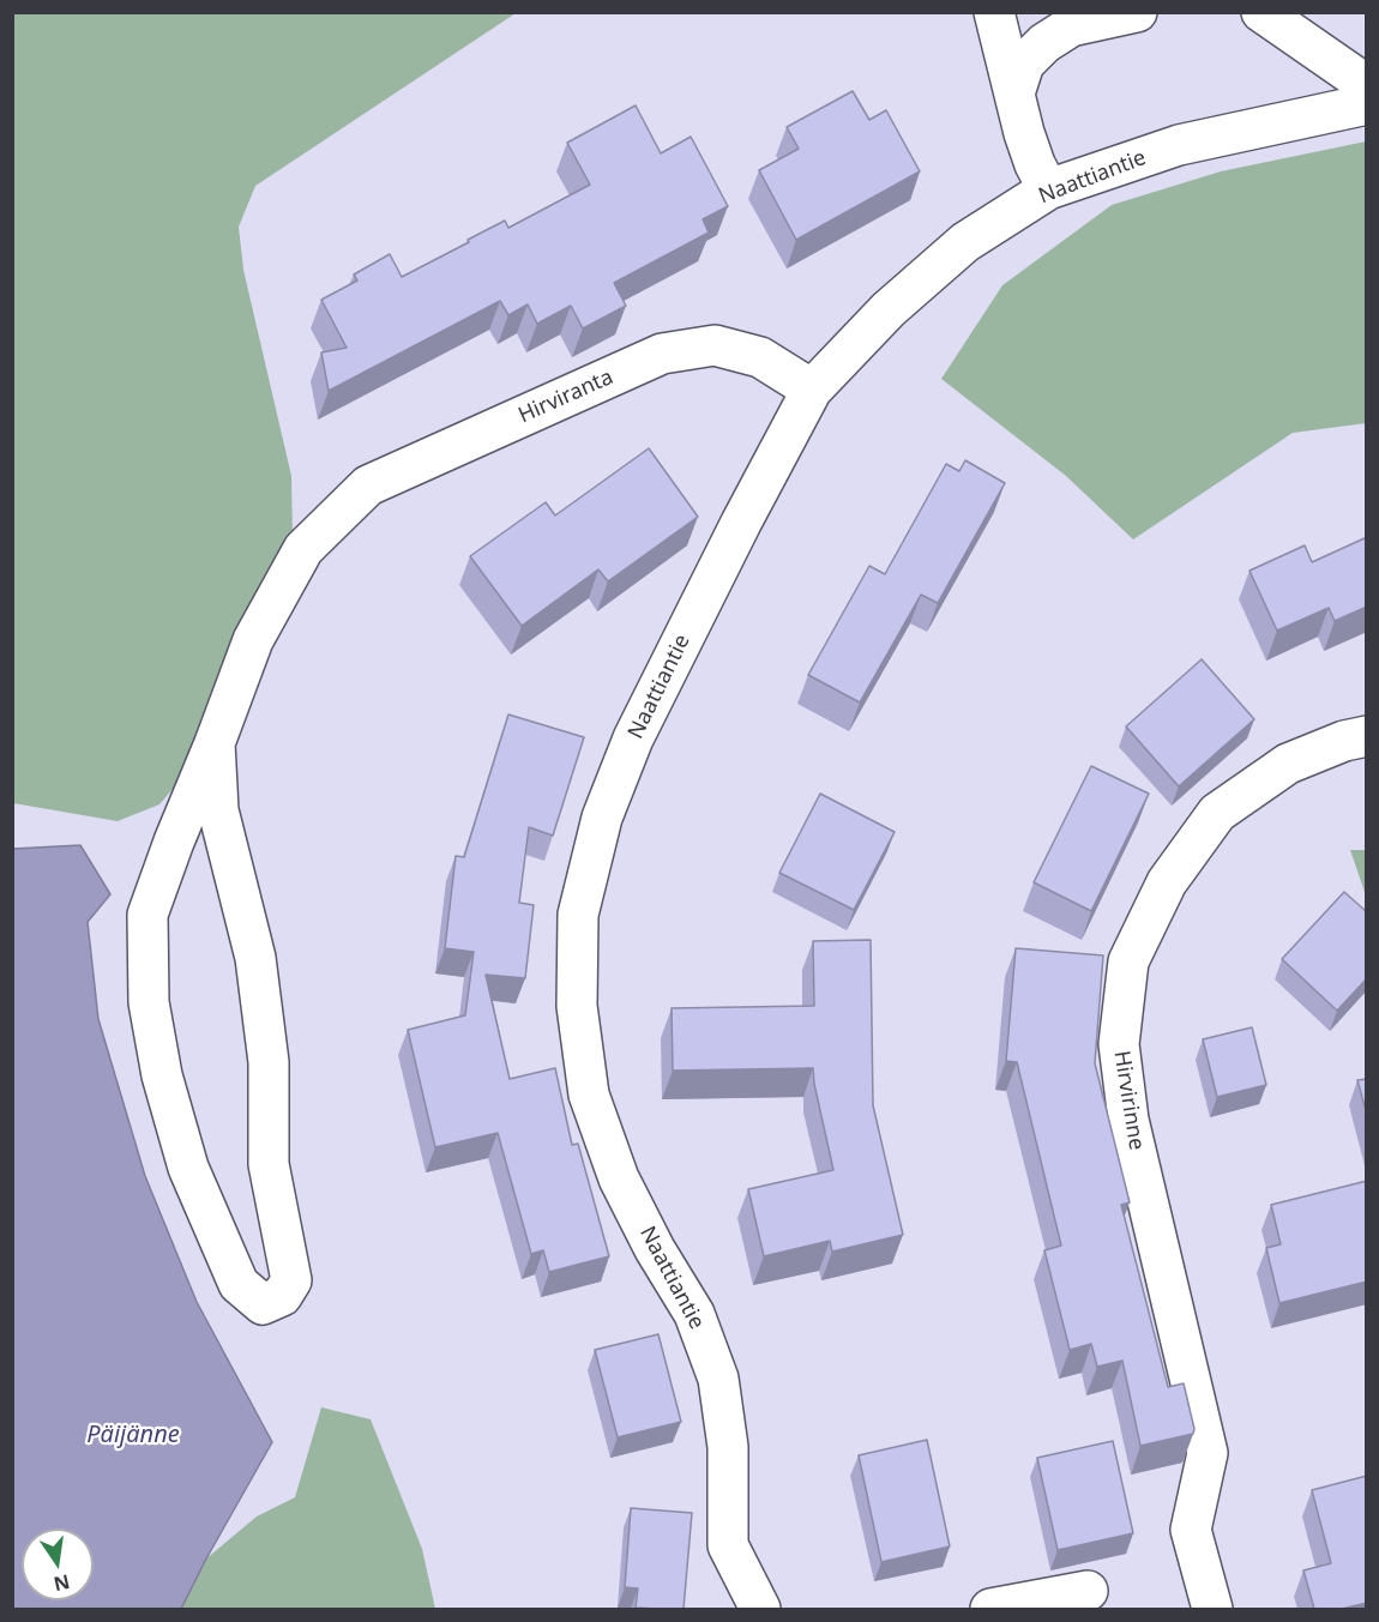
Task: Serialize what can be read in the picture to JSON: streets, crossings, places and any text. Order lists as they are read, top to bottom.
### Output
{
  "streets": {
    "street": ["Naattiantie", "Hirviranta", "Hirvirinne"]
  },
  "crossings": [
    ["Naattiantie", "Hirviranta"]
  ],
  "water": ["Päijänne"],
  "north": "bottom"
}
